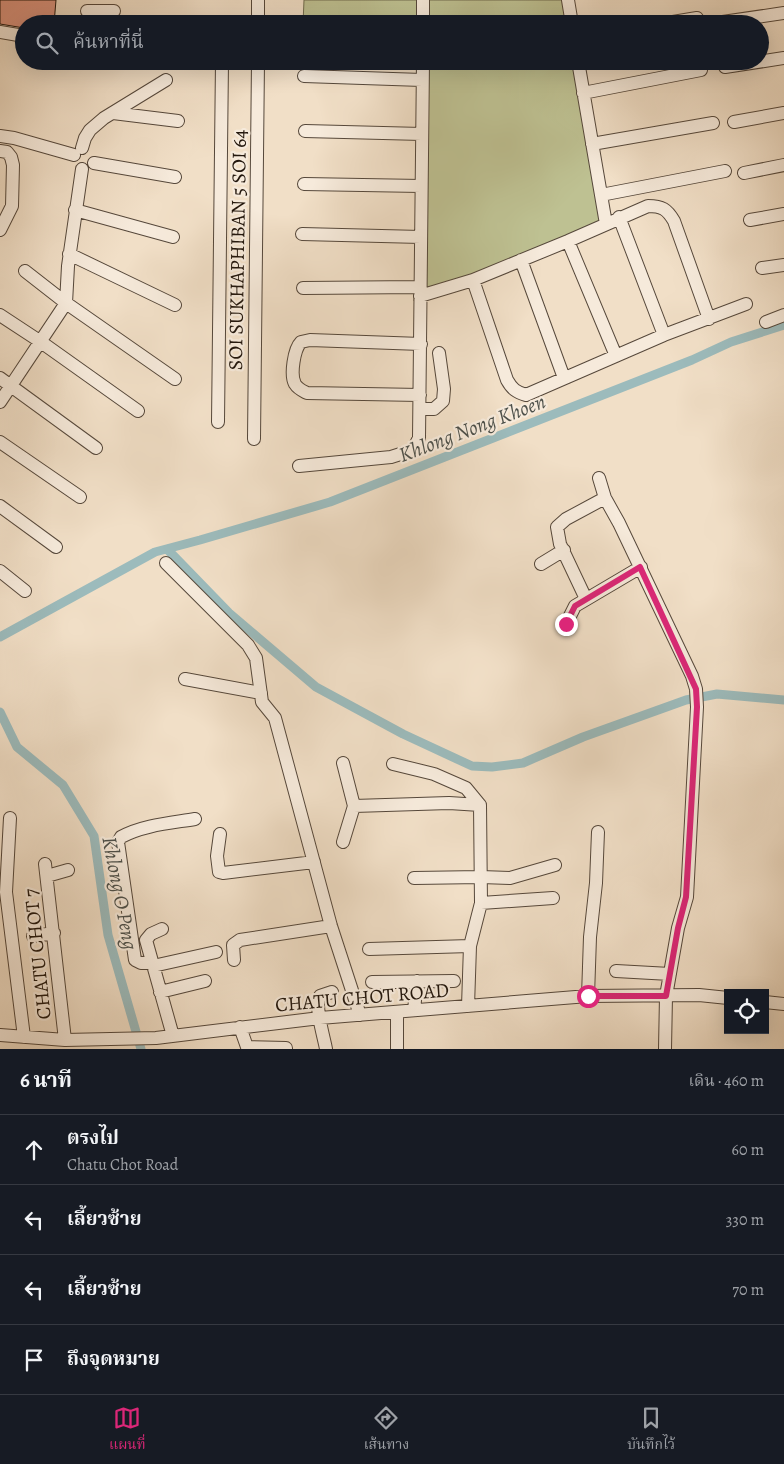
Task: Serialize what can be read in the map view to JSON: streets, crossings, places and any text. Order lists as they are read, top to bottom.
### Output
{
  "streets": {
    "street": ["SOI SUKHAPHIBAN 5 SOI 64", "CHATU CHOT 7", "CHATU CHOT ROAD"]
  },
  "crossings": [
    ["CHATU CHOT 7", "CHATU CHOT ROAD"]
  ],
  "water": ["Khlong Nong Khoen", "Khlong O Peng"],
  "page": {
    "search": "ค้นหาที่นี่",
    "heading": ["6 นาที", "เดิน · 460 m"],
    "list": [
      ["ตรงไป", "Chatu Chot Road", "60 m"],
      ["เลี้ยวซ้าย", "330 m"],
      ["เลี้ยวซ้าย", "70 m"],
      "ถึงจุดหมาย"
    ],
    "nav": ["แผนที่", "เส้นทาง", "บันทึกไว้"]
  }
}
